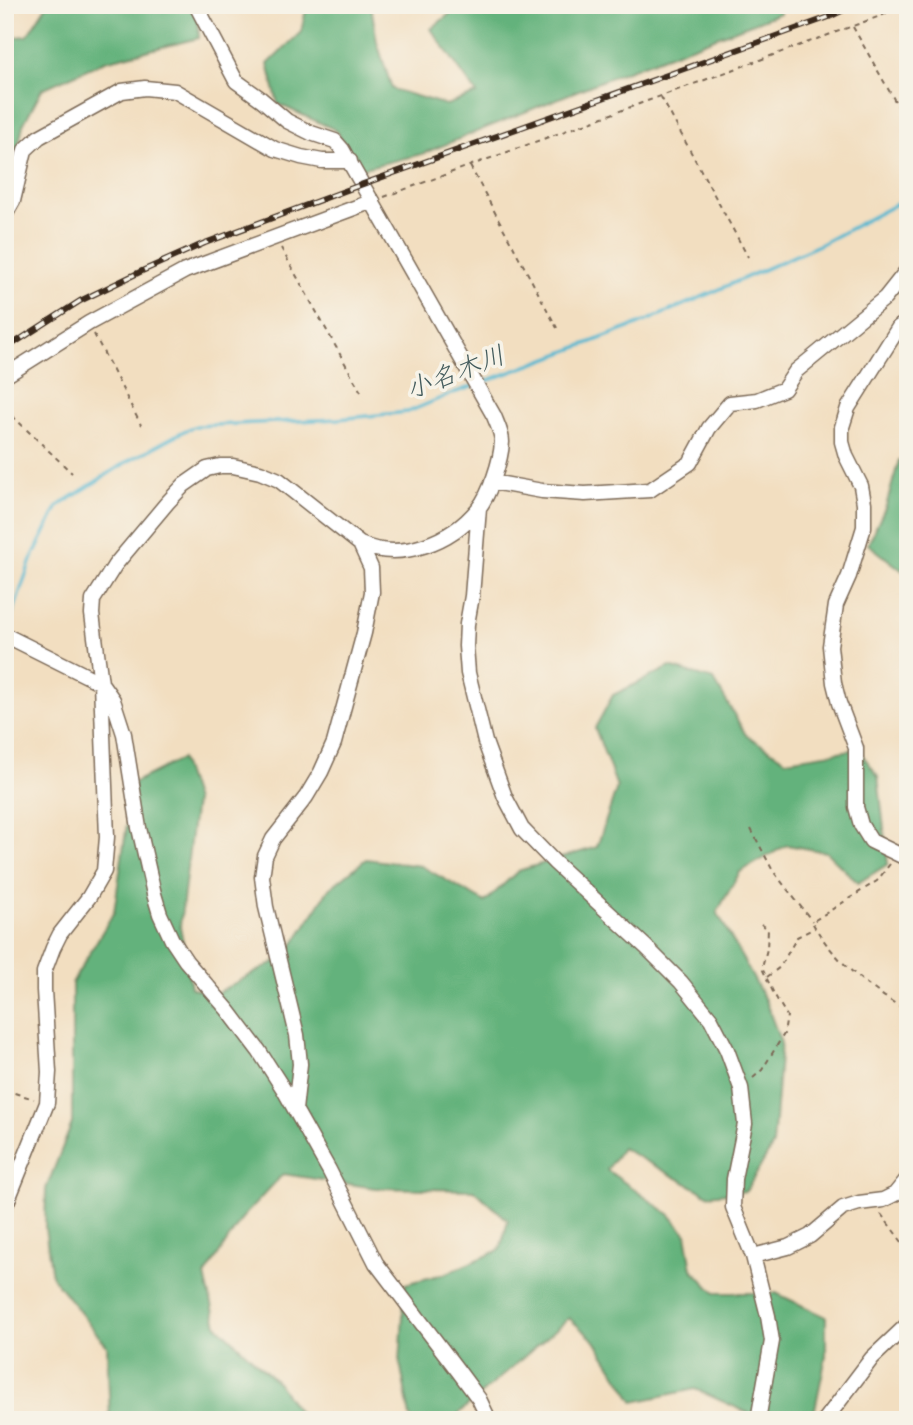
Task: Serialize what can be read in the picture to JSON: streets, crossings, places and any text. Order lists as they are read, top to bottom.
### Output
{
  "water": ["小名木川"]
}
